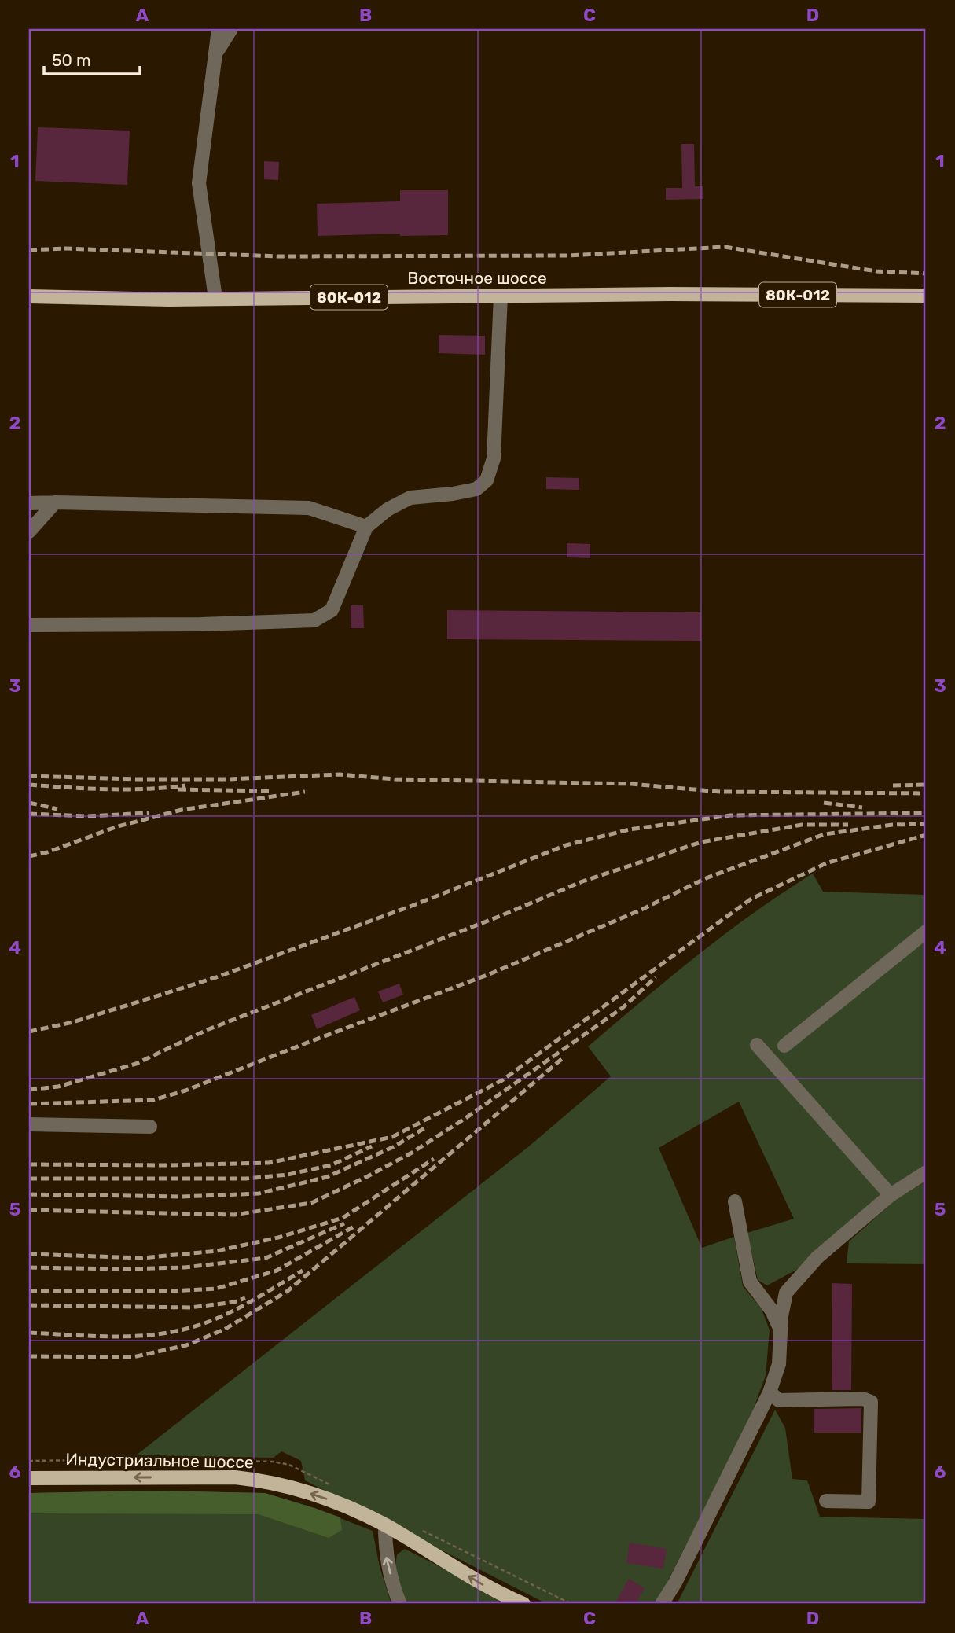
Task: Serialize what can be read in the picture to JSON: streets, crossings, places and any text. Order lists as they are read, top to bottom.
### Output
{
  "streets": {
    "main road": ["Восточное шоссе", "80К-012", "Индустриальное шоссе"]
  },
  "one_way": ["Индустриальное шоссе"],
  "scale_bar": "50 m",
  "grid": {
    "columns": [
      "A",
      "B",
      "C",
      "D"
    ],
    "rows": [
      "1",
      "2",
      "3",
      "4",
      "5",
      "6"
    ]
  }
}
